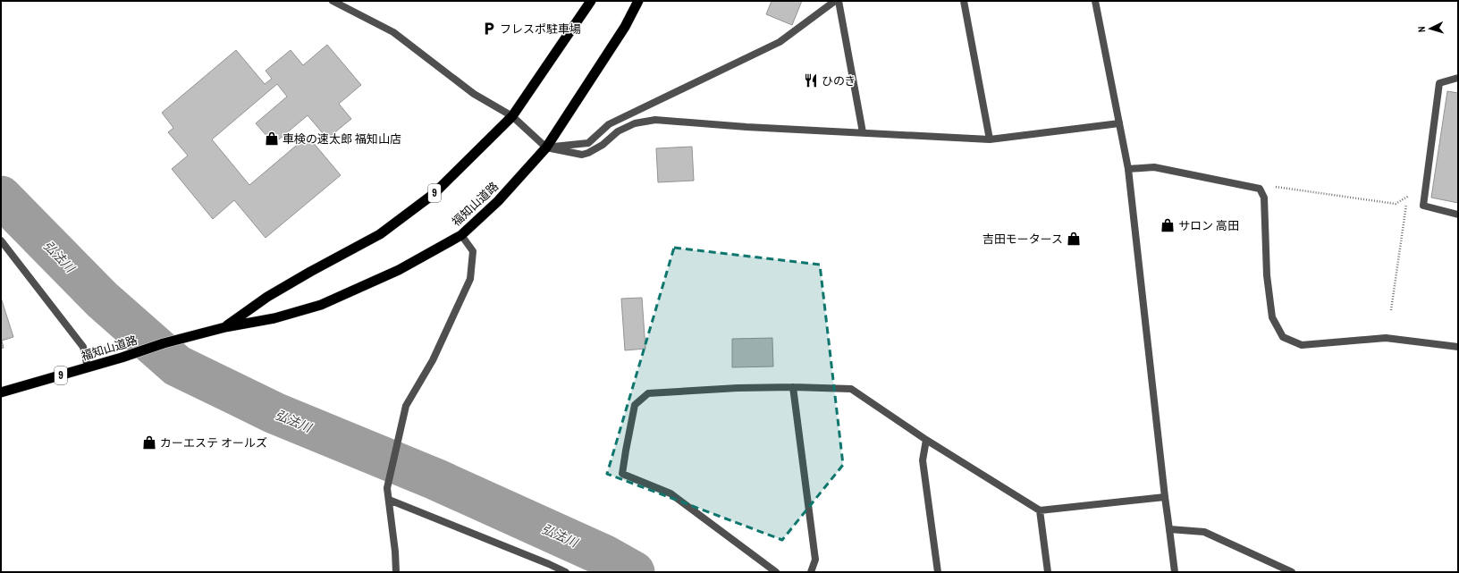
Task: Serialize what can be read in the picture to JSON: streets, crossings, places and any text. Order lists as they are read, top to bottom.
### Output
{
  "streets": {
    "highway": ["9", "福知山道路"]
  },
  "water": ["弘法川"],
  "places": {
    "parking": ["フレスポ駐車場"],
    "restaurant": ["ひのき"],
    "shop": [
      "車検の速太郎 福知山店",
      "サロン 高田",
      "吉田モータース",
      "カーエステ オールズ"
    ]
  },
  "north": "left"
}
